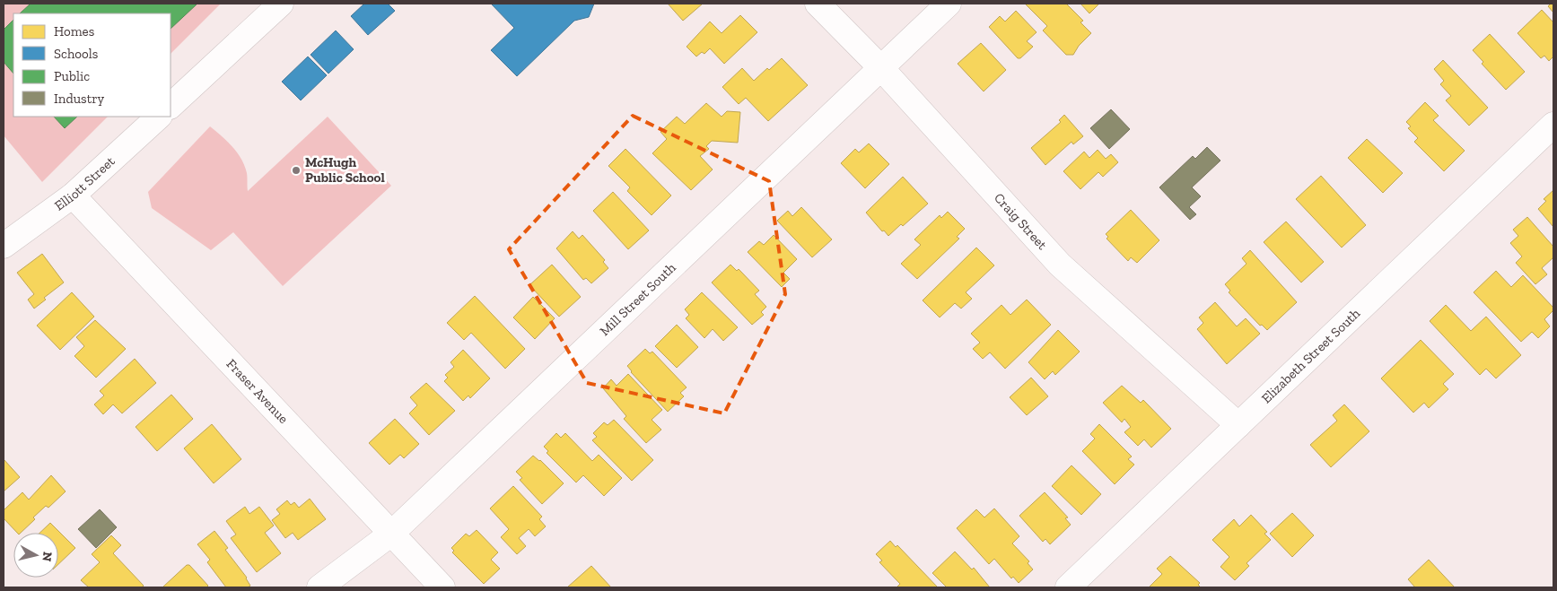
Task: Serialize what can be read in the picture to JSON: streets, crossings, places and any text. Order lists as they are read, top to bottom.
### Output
{
  "streets": {
    "street": [
      "Elliott Street",
      "Craig Street",
      "Mill Street South",
      "Elizabeth Street South",
      "Fraser Avenue"
    ]
  },
  "crossings": [
    ["Elliott Street", "Fraser Avenue"],
    ["Craig Street", "Mill Street South"],
    ["Craig Street", "Elizabeth Street South"],
    ["Mill Street South", "Fraser Avenue"]
  ],
  "places": ["McHugh Public School"],
  "legend": [
    "Homes",
    "Schools",
    "Public",
    "Industry"
  ],
  "north": "right"
}
